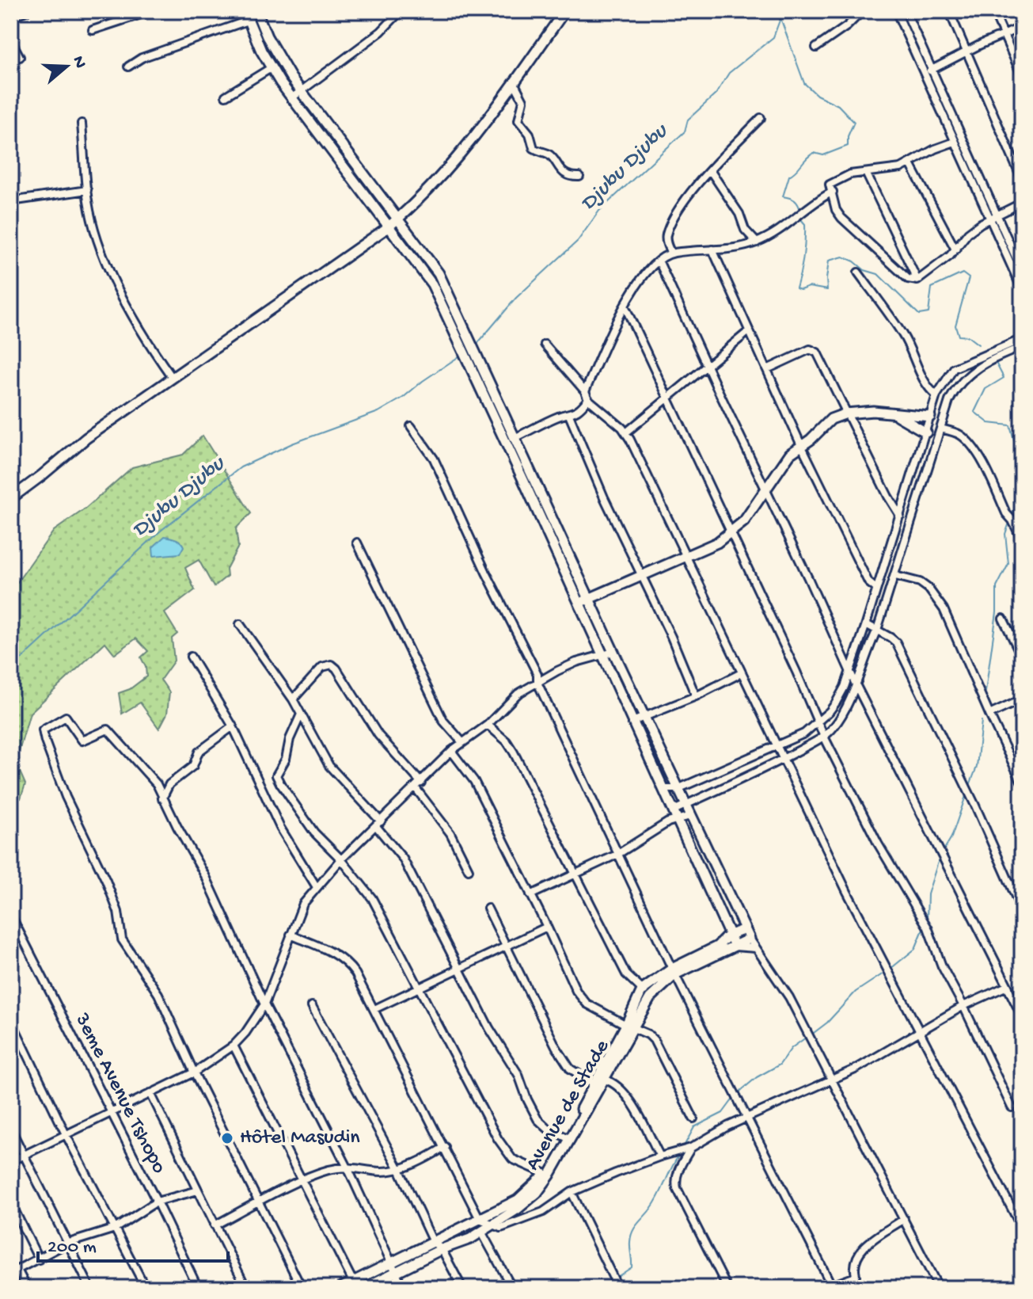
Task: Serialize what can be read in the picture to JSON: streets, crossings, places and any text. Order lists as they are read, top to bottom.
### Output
{
  "streets": {
    "street": ["3eme Avenue Tshopo", "Avenue de Stade"]
  },
  "water": ["Djubu Djubu"],
  "places": ["Hôtel Masudin"],
  "scale_bar": "200 m",
  "north": "right"
}
